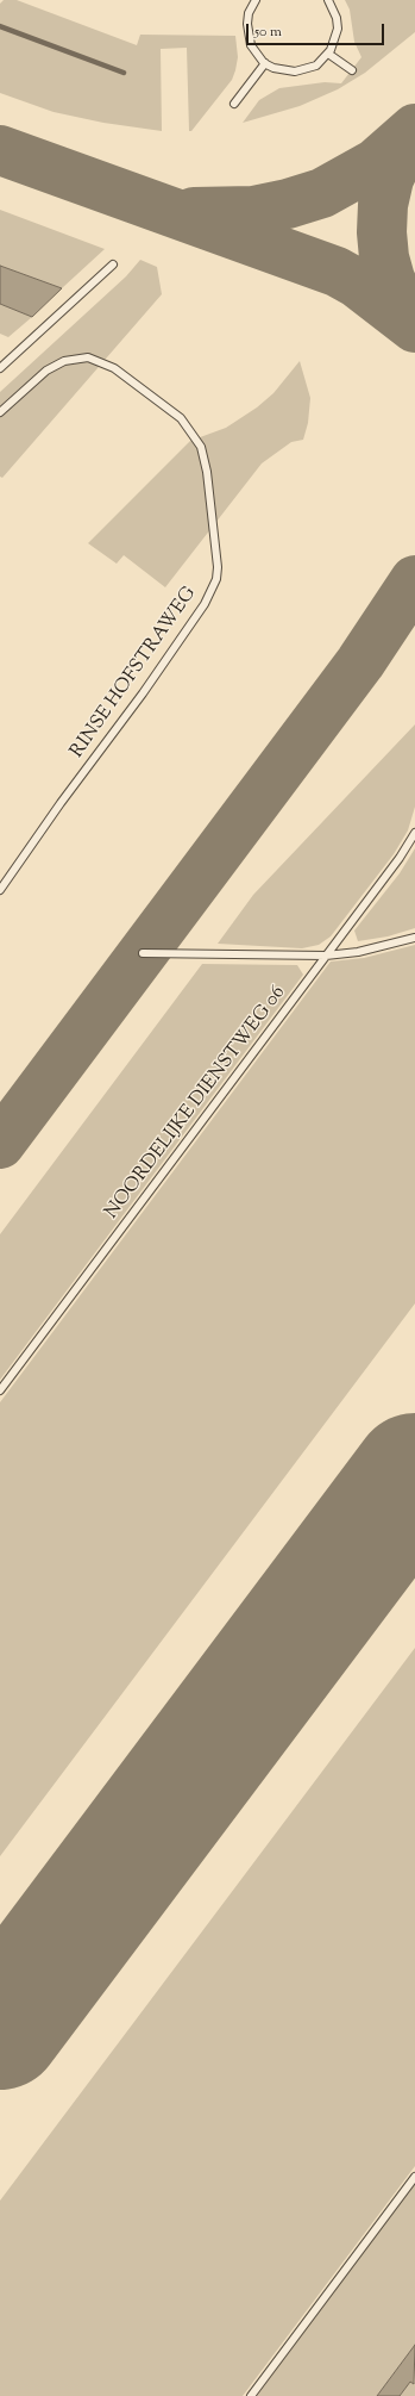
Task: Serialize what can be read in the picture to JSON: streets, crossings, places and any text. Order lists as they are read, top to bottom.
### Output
{
  "streets": {
    "lane": ["RINSE HOFSTRAWEG", "NOORDELIJKE DIENSTWEG 06"]
  },
  "scale_bar": "50 m"
}
